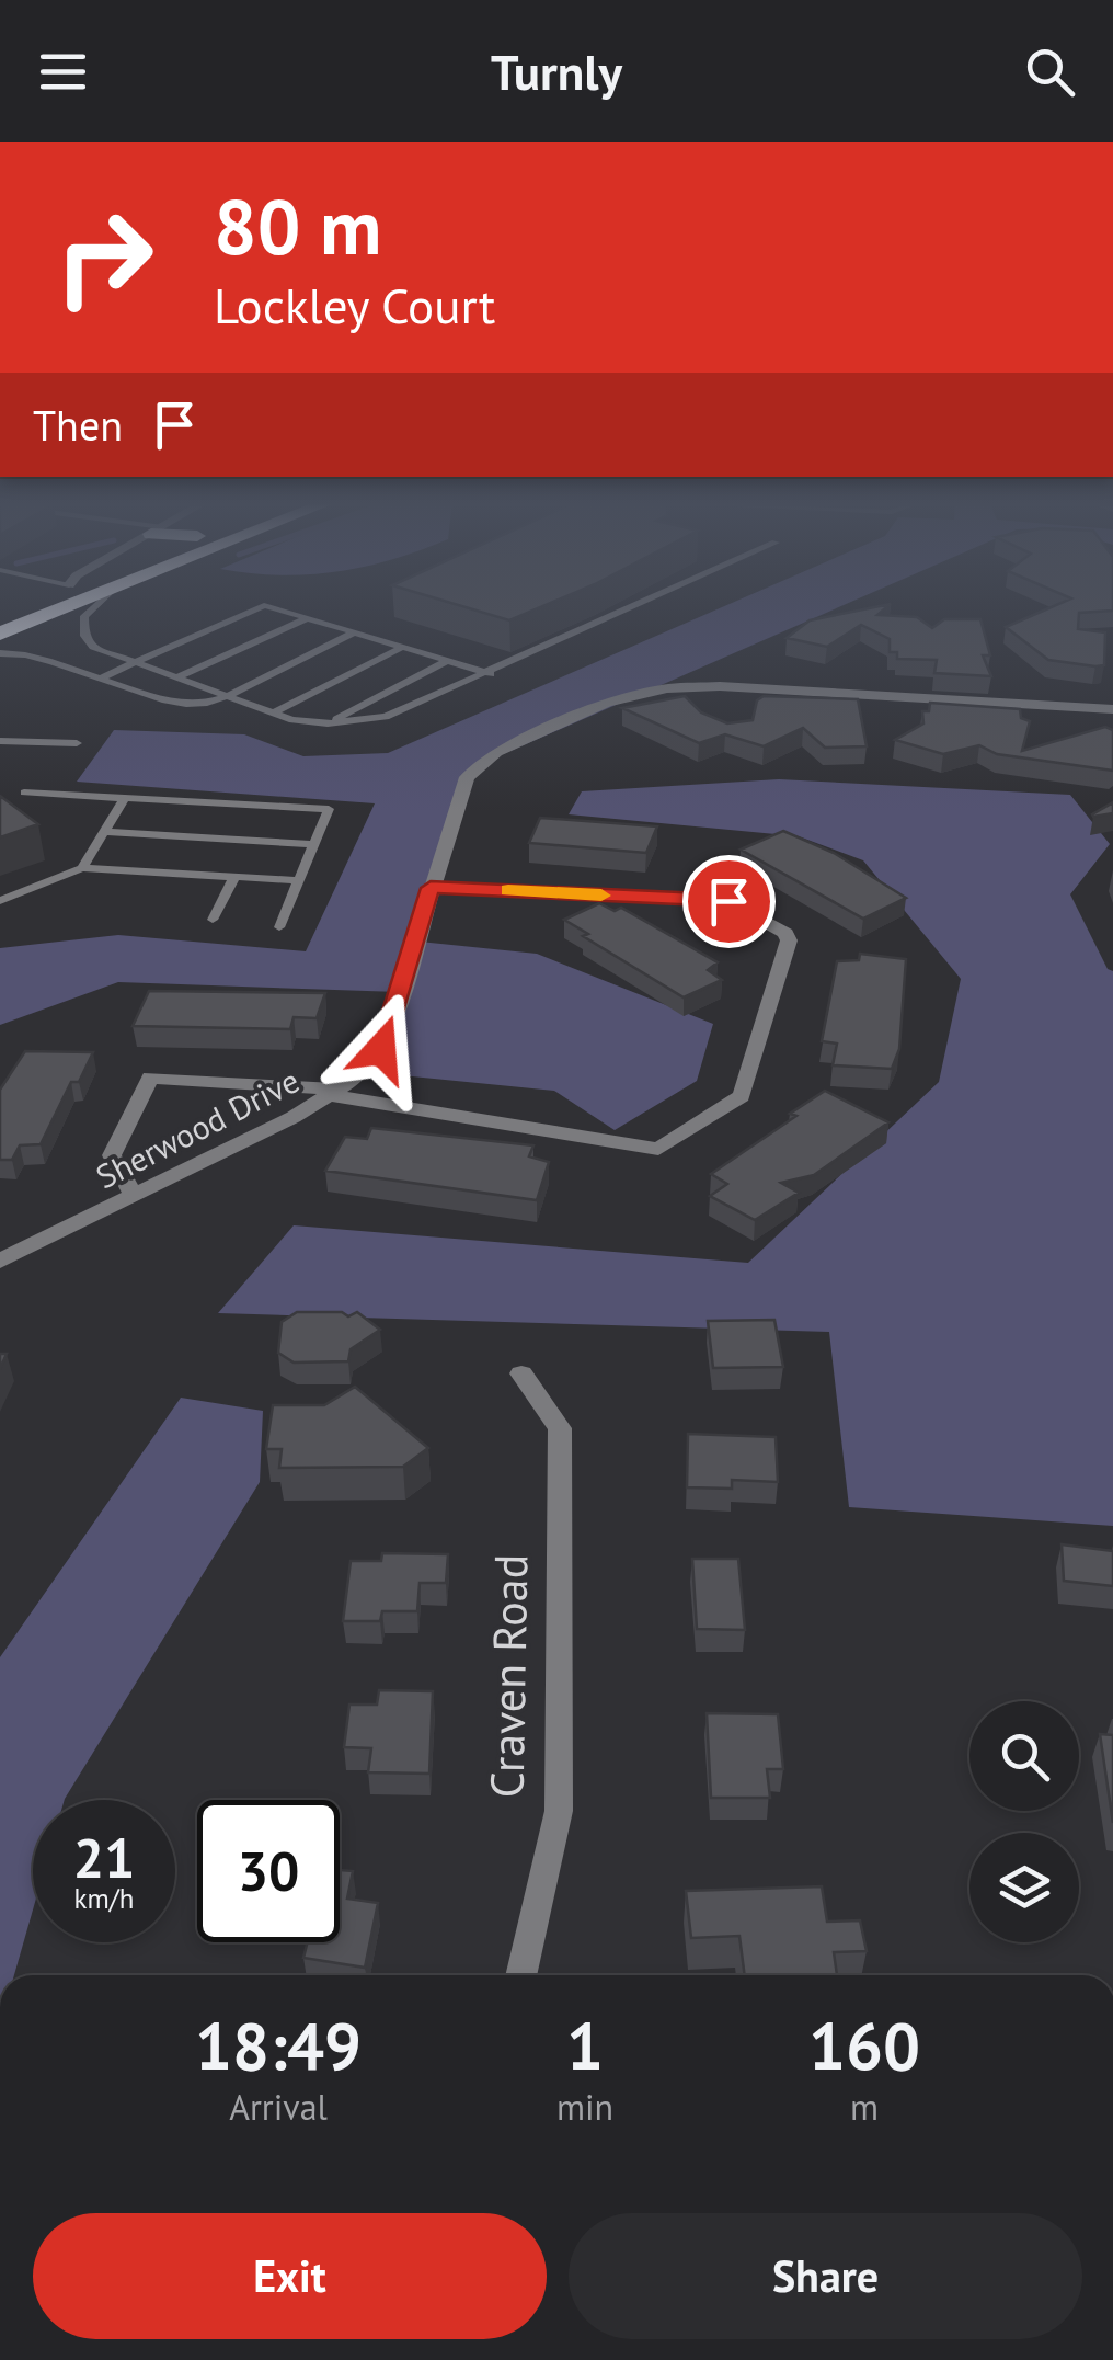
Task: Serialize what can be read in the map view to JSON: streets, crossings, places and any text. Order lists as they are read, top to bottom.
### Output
{
  "streets": {
    "street": ["Sherwood Drive", "Craven Road"]
  },
  "page": {
    "header": "Turnly",
    "turn": ["80 m", "Lockley Court"],
    "then": "Then",
    "speed": "21 km/h",
    "limit": "30",
    "eta": [
      "18:49",
      "Arrival",
      "1",
      "min",
      "160",
      "m"
    ],
    "buttons": ["Exit", "Share"]
  }
}
